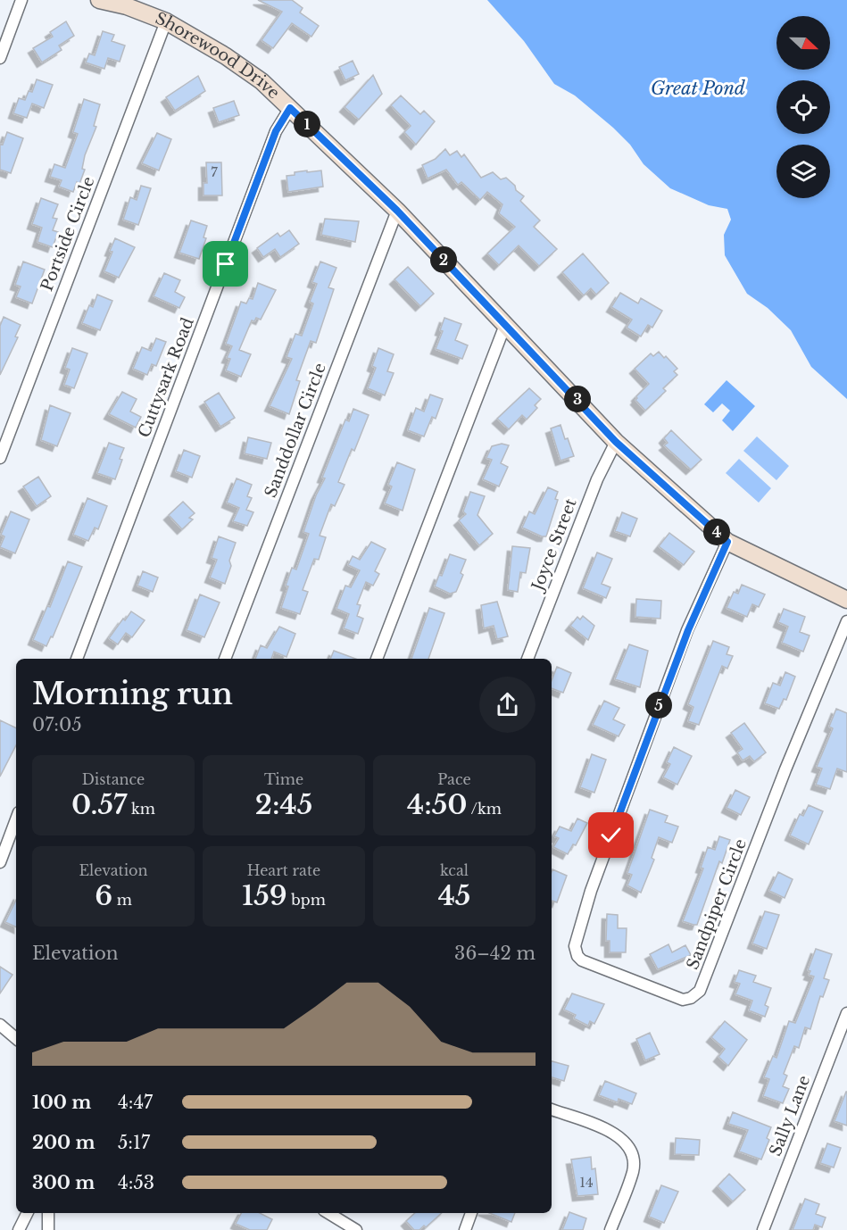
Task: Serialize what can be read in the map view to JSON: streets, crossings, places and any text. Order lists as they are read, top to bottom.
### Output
{
  "streets": {
    "street": [
      "Shorewood Drive",
      "Portside Circle",
      "Cuttysark Road",
      "Sanddollar Circle",
      "Joyce Street",
      "Sandpiper Circle",
      "Sally Lane"
    ]
  },
  "crossings": [
    ["Shorewood Drive", "Portside Circle"],
    ["Shorewood Drive", "Cuttysark Road"],
    ["Shorewood Drive", "Sanddollar Circle"],
    ["Shorewood Drive", "Joyce Street"],
    ["Shorewood Drive", "Sandpiper Circle"]
  ],
  "water": ["Great Pond"],
  "house_numbers": ["7", "14"],
  "north": "right",
  "page": {
    "pins": [
      "1",
      "2",
      "3",
      "4",
      "5"
    ],
    "heading": ["Morning run", "07:05"],
    "stats": [
      ["Distance", "0.57 km"],
      ["Time", "2:45"],
      ["Pace", "4:50 /km"],
      ["Elevation", "6 m"],
      ["Heart rate", "159 bpm"],
      ["kcal", "45"]
    ],
    "chart": ["Elevation", "36–42 m"],
    "list": [
      {
        "name": "100 m",
        "note": "4:47"
      },
      {
        "name": "200 m",
        "note": "5:17"
      },
      {
        "name": "300 m",
        "note": "4:53"
      }
    ]
  }
}
